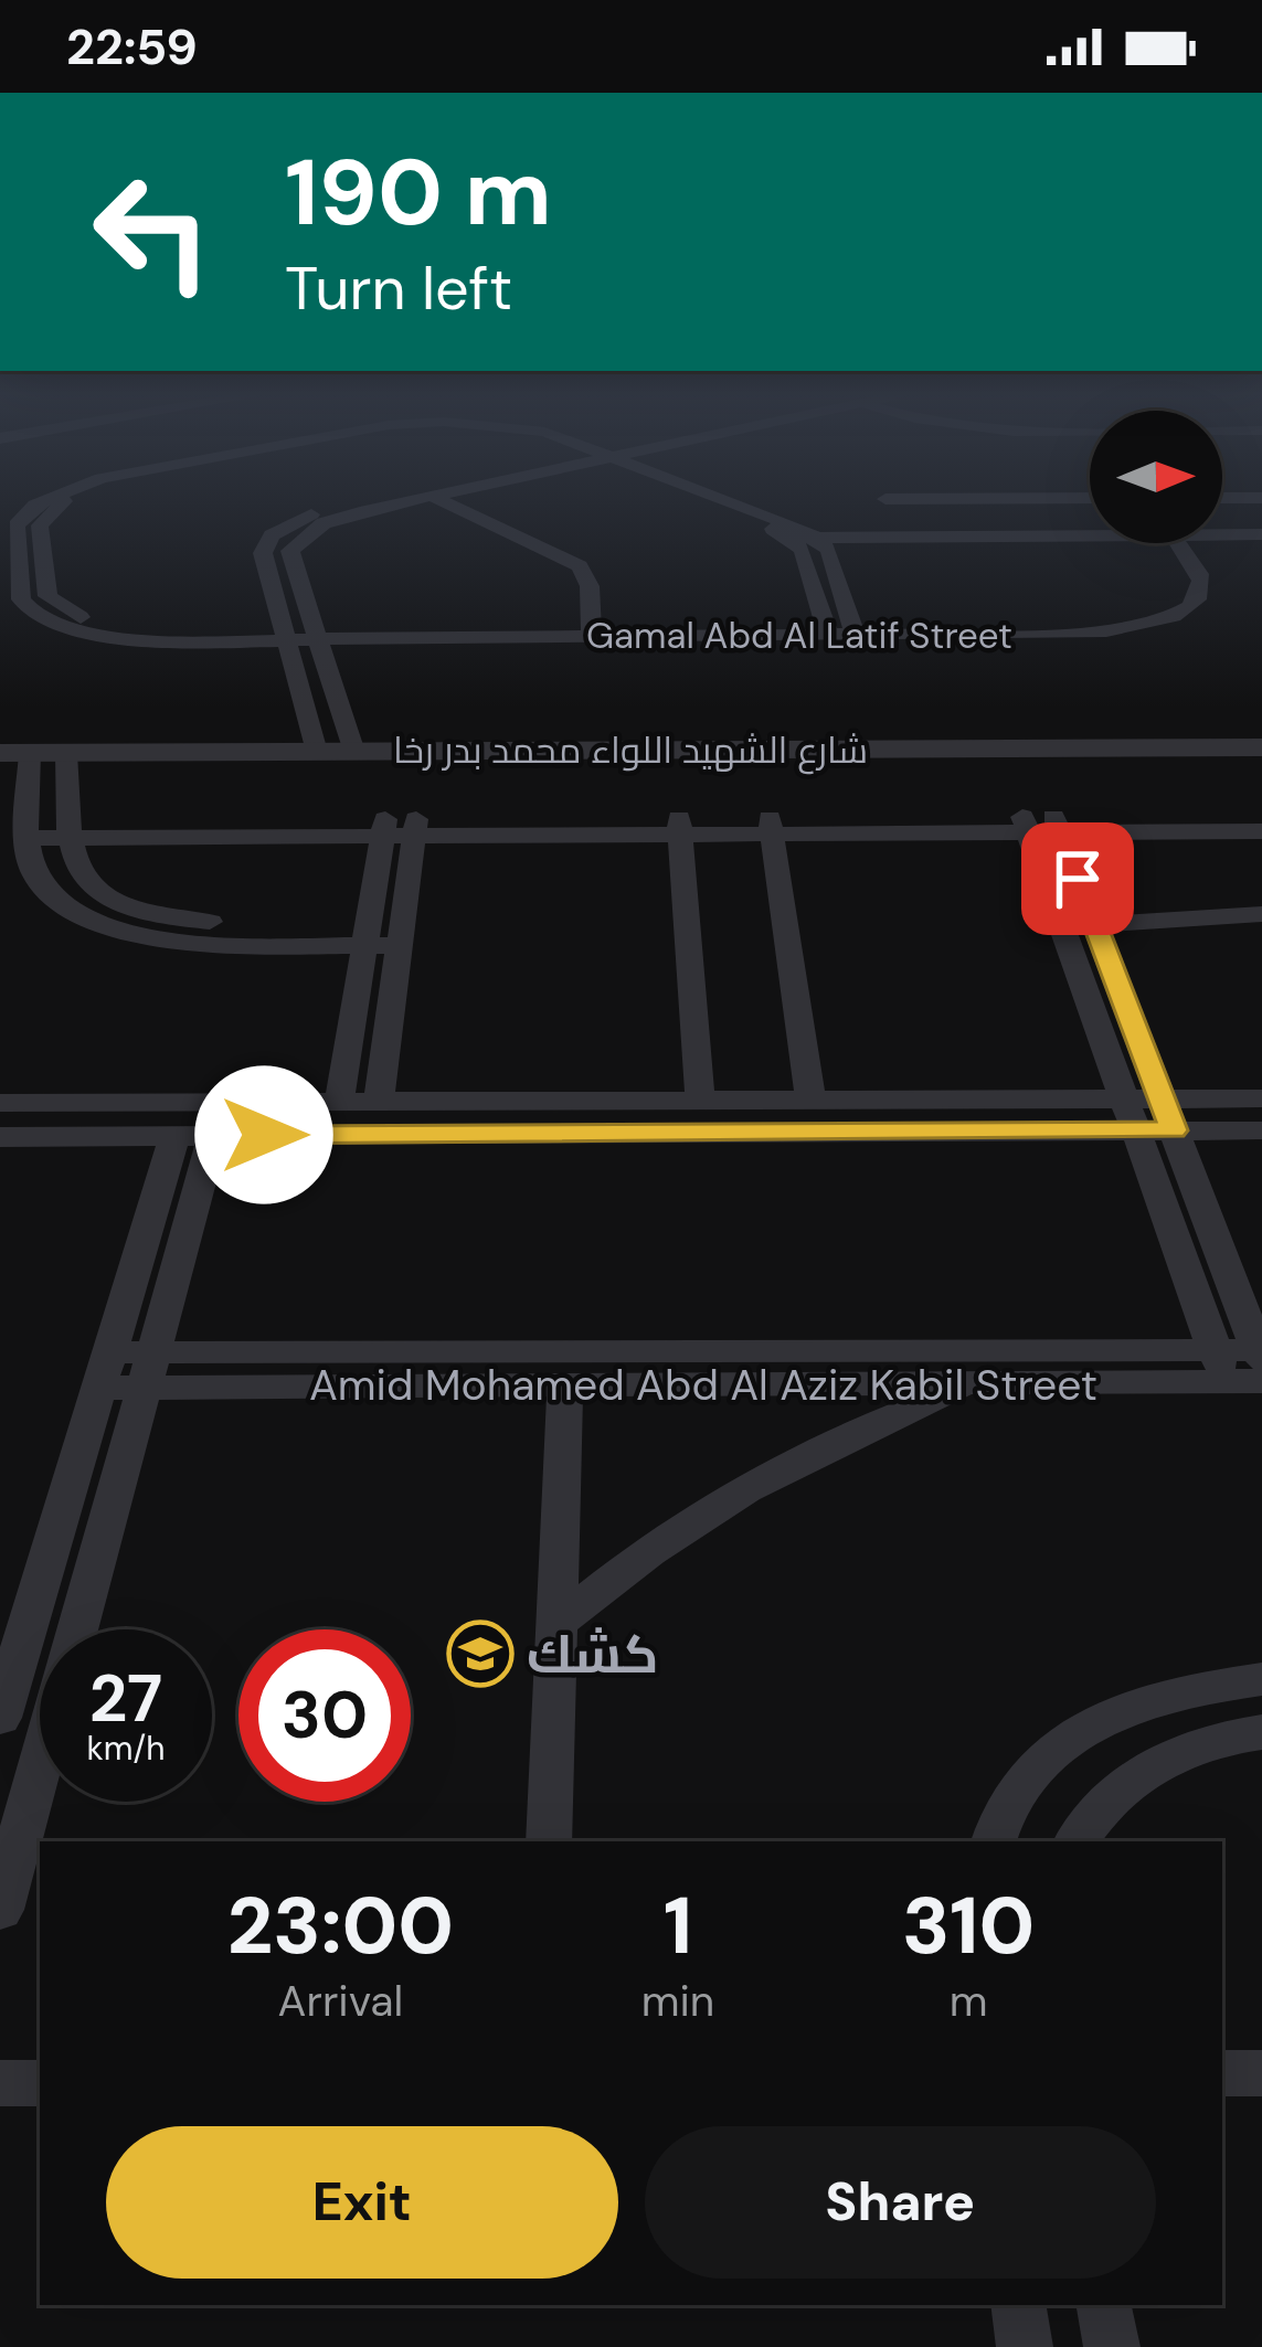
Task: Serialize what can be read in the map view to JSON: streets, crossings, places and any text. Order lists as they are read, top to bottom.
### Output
{
  "streets": {
    "street": ["Gamal Abd Al Latif Street", "شارع الشهيد اللواء محمد بدر رخا", "Amid Mohamed Abd Al Aziz Kabil Street"]
  },
  "places": {
    "school or university": ["كشك"]
  },
  "north": "right",
  "page": {
    "status": "22:59",
    "turn": ["190 m", "Turn left"],
    "speed": "27 km/h",
    "limit": "30",
    "eta": [
      "23:00",
      "Arrival",
      "1",
      "min",
      "310",
      "m"
    ],
    "buttons": ["Exit", "Share"]
  }
}
